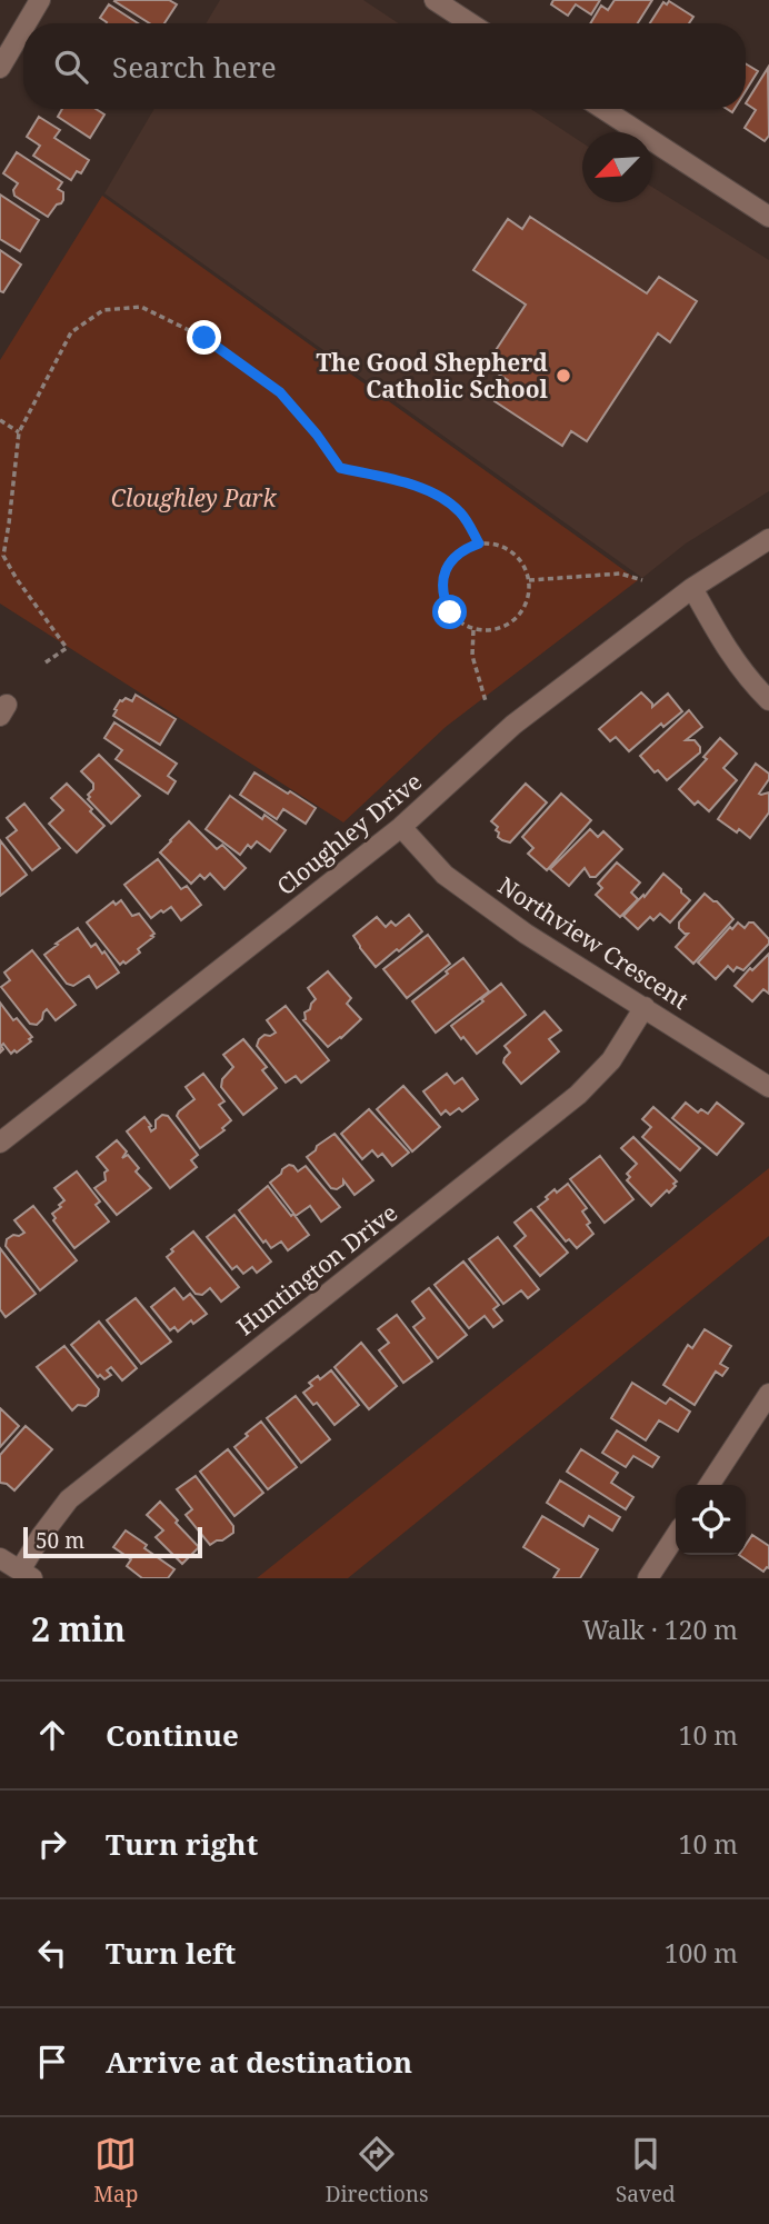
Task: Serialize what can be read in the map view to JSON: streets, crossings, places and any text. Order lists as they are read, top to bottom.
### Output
{
  "streets": {
    "street": ["Cloughley Drive", "Northview Crescent", "Huntington Drive"]
  },
  "crossings": [
    ["Cloughley Drive", "Northview Crescent"],
    ["Northview Crescent", "Huntington Drive"]
  ],
  "parks": ["Cloughley Park"],
  "places": ["The Good Shepherd Catholic School"],
  "scale_bar": "50 m",
  "north": "bottom left",
  "page": {
    "search": "Search here",
    "scale": "50 m",
    "heading": ["2 min", "Walk · 120 m"],
    "list": [
      ["Continue", "10 m"],
      ["Turn right", "10 m"],
      ["Turn left", "100 m"],
      "Arrive at destination"
    ],
    "nav": ["Map", "Directions", "Saved"]
  }
}
